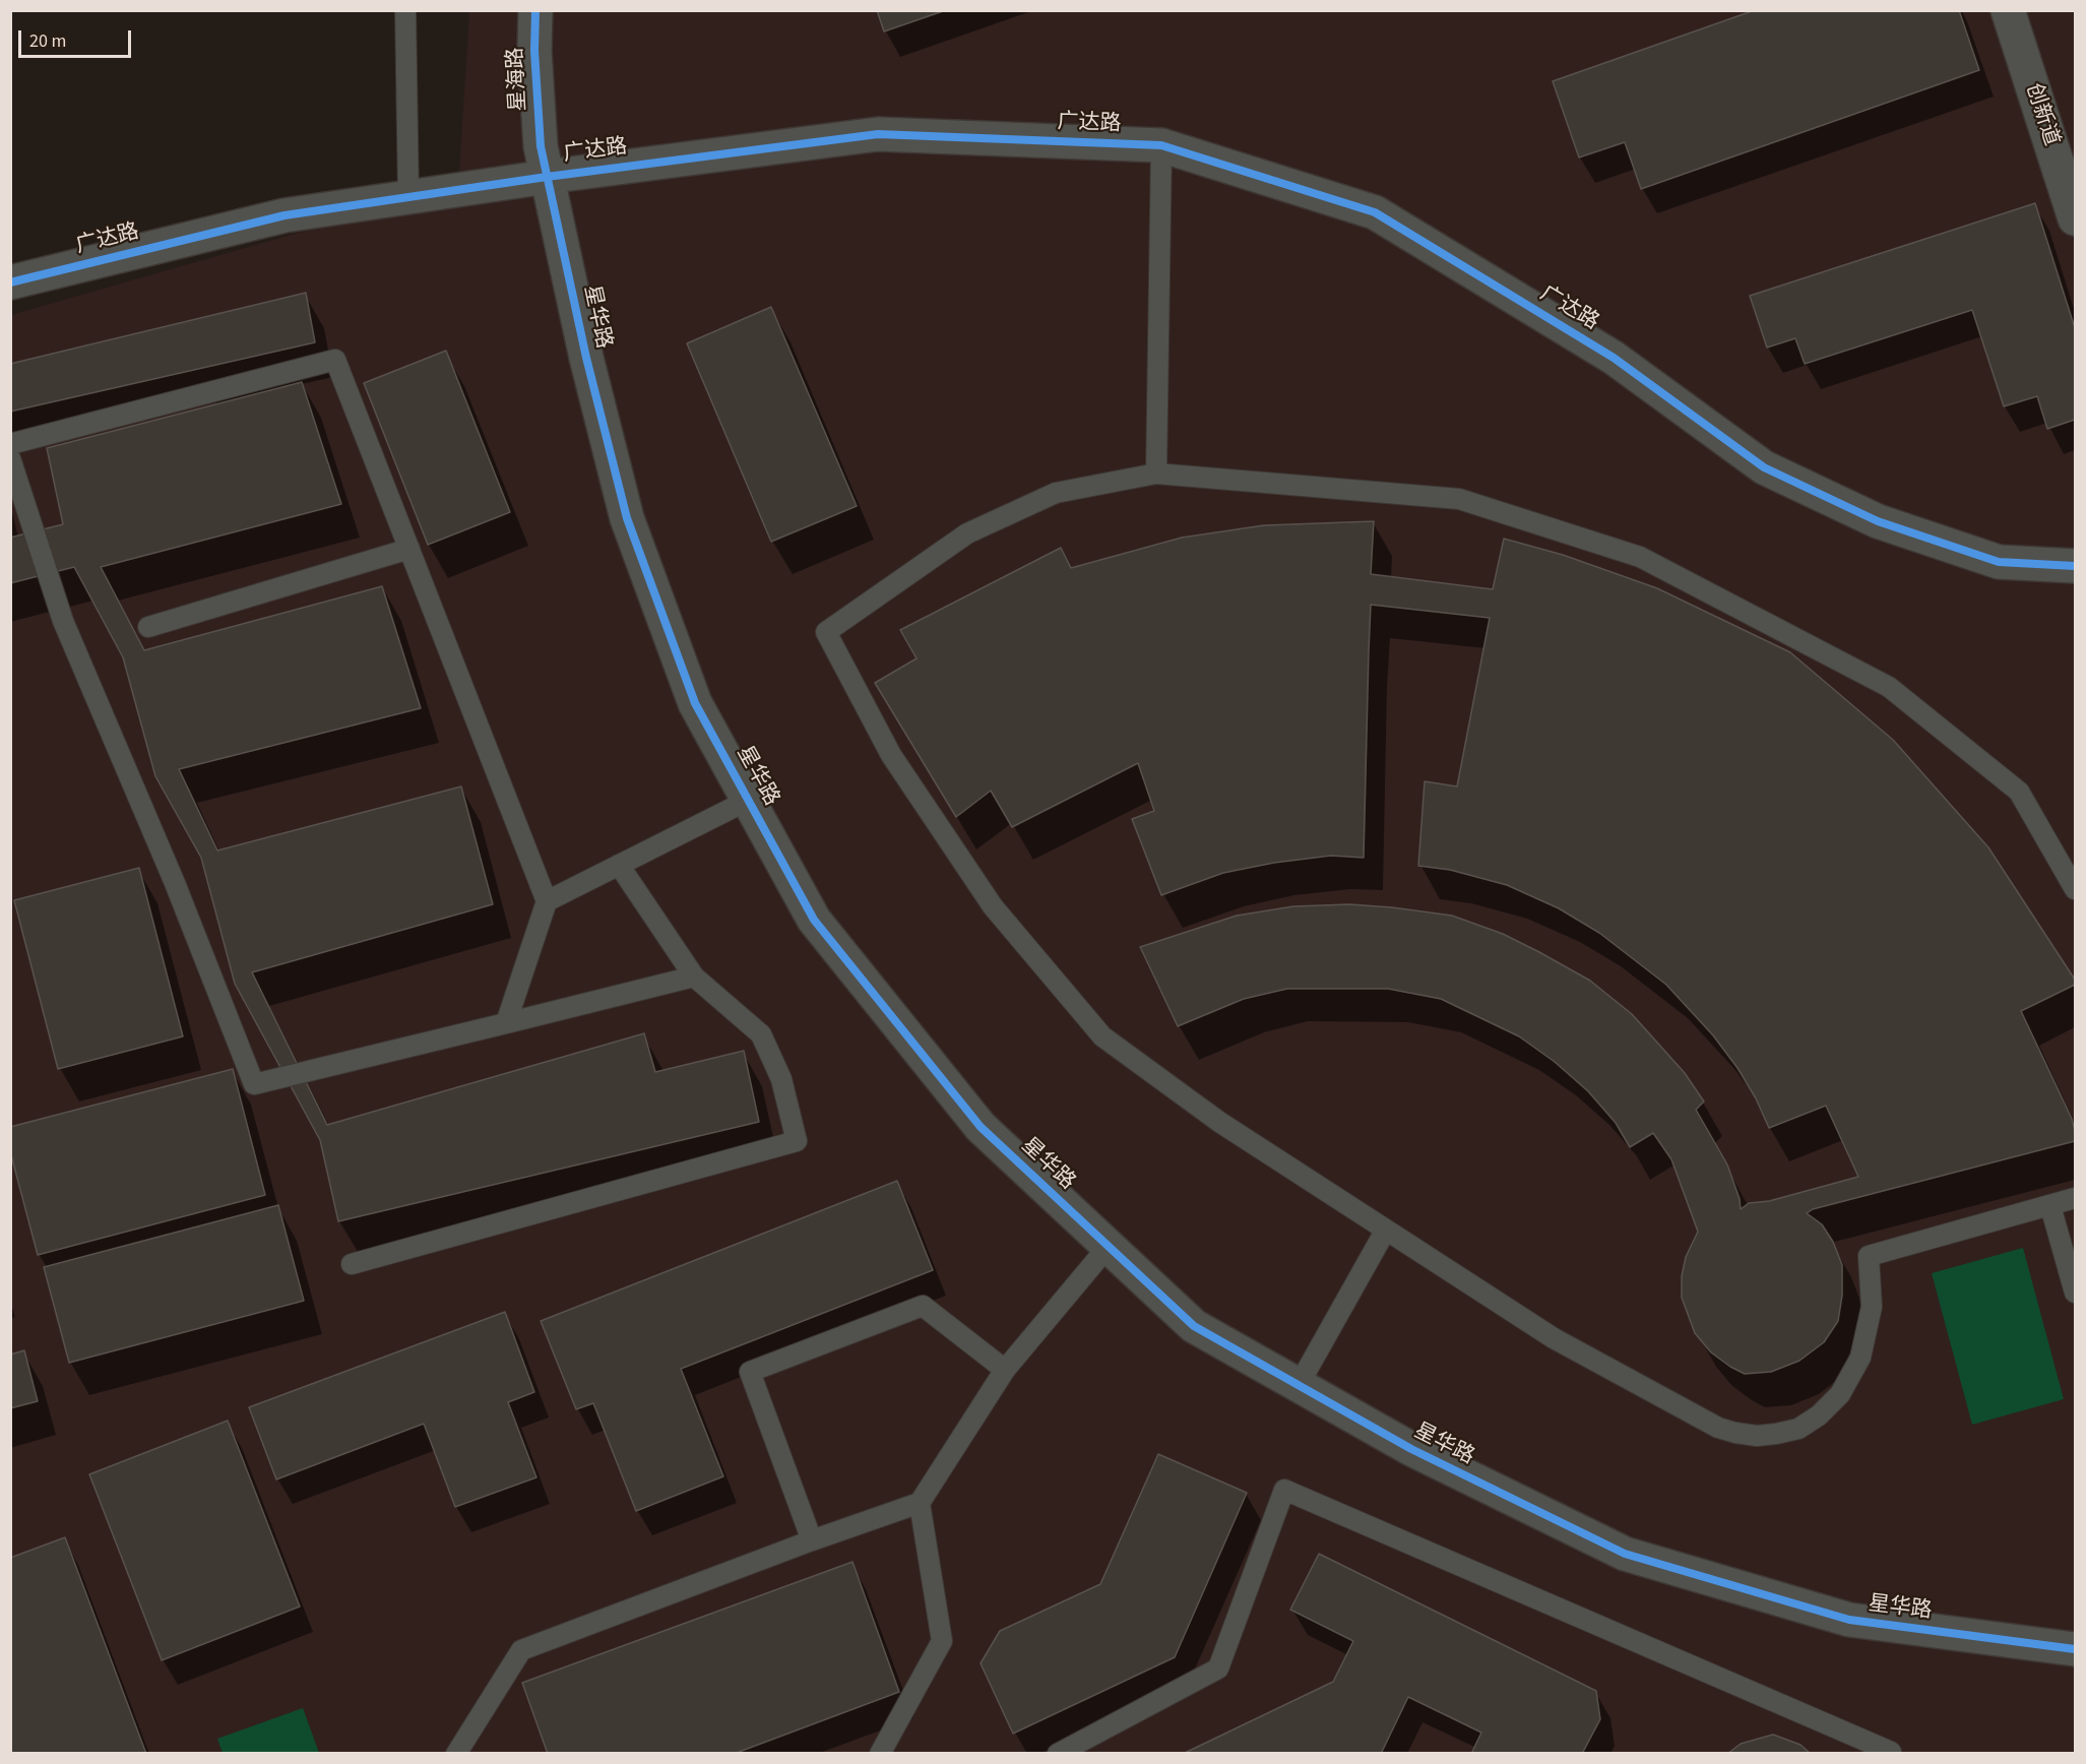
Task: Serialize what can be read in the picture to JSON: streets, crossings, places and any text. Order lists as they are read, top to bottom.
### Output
{
  "streets": {
    "street": [
      "星海路",
      "创新道",
      "广达路",
      "星华路"
    ]
  },
  "crossings": [
    ["星海路", "广达路"],
    ["星海路", "星华路"],
    ["广达路", "星华路"]
  ],
  "scale_bar": "20 m"
}
